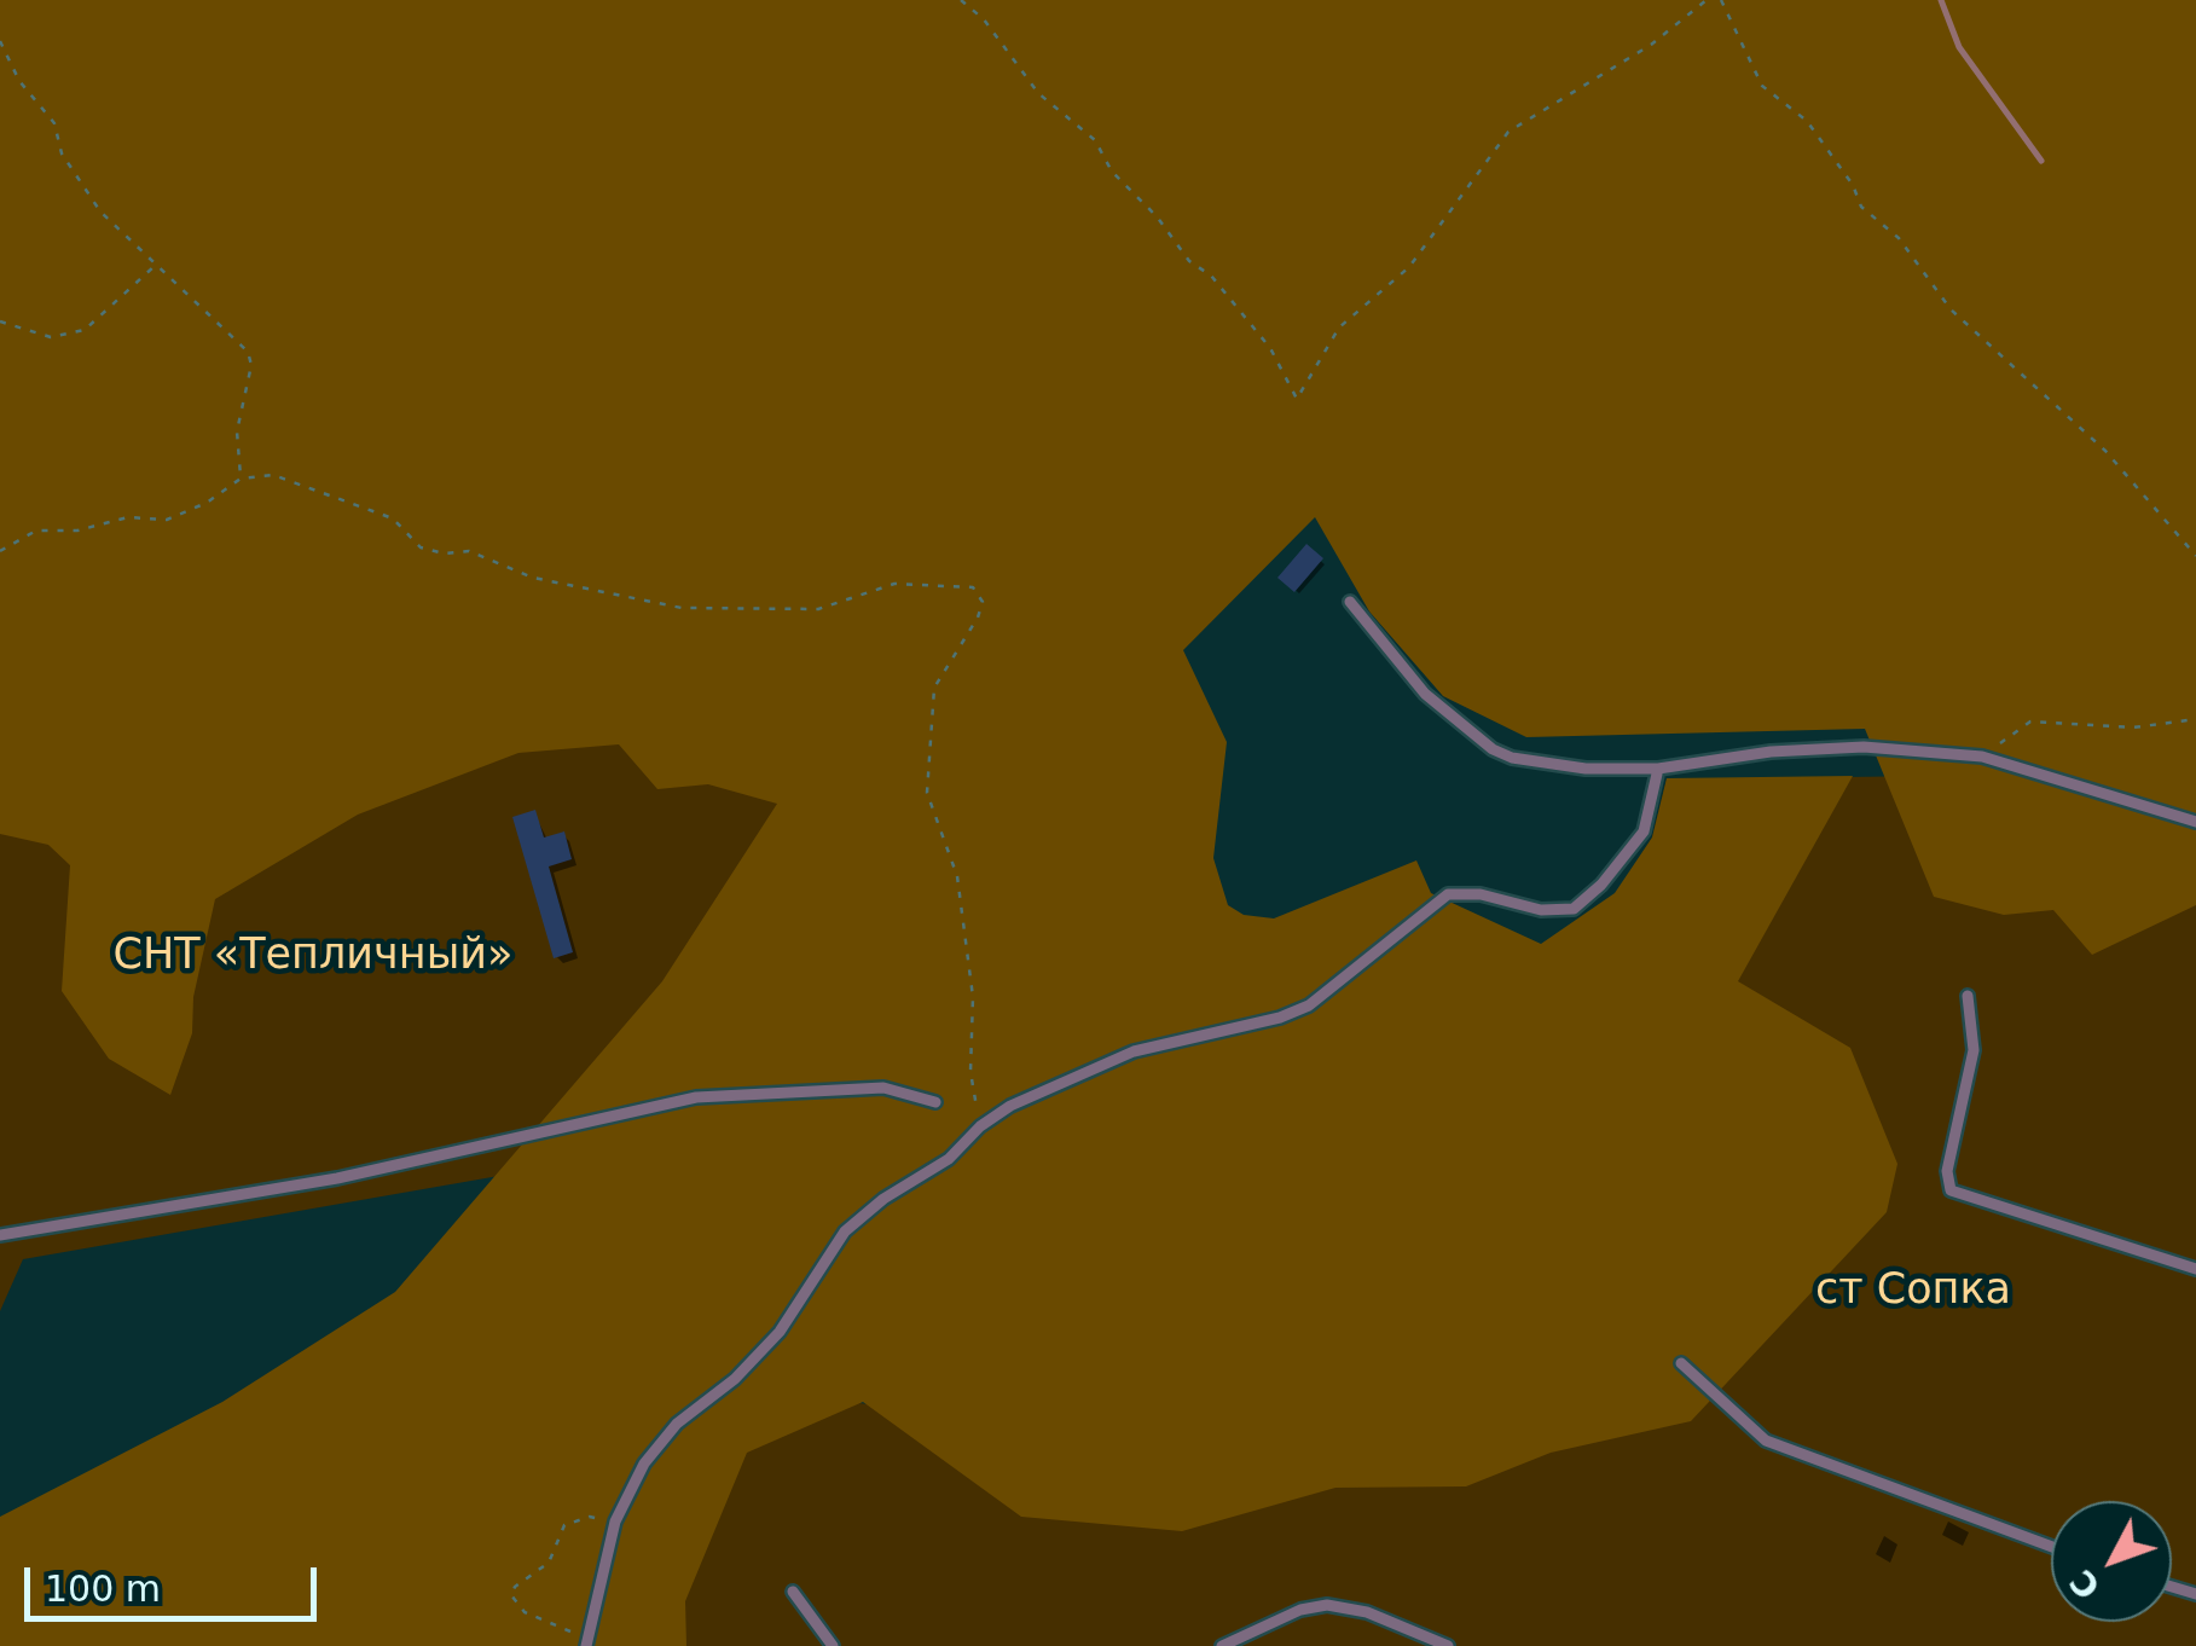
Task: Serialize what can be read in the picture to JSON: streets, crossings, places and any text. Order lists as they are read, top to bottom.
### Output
{
  "parks": ["СНТ «Тепличный»", "ст Сопка"],
  "scale_bar": "100 m",
  "north": "bottom left"
}
